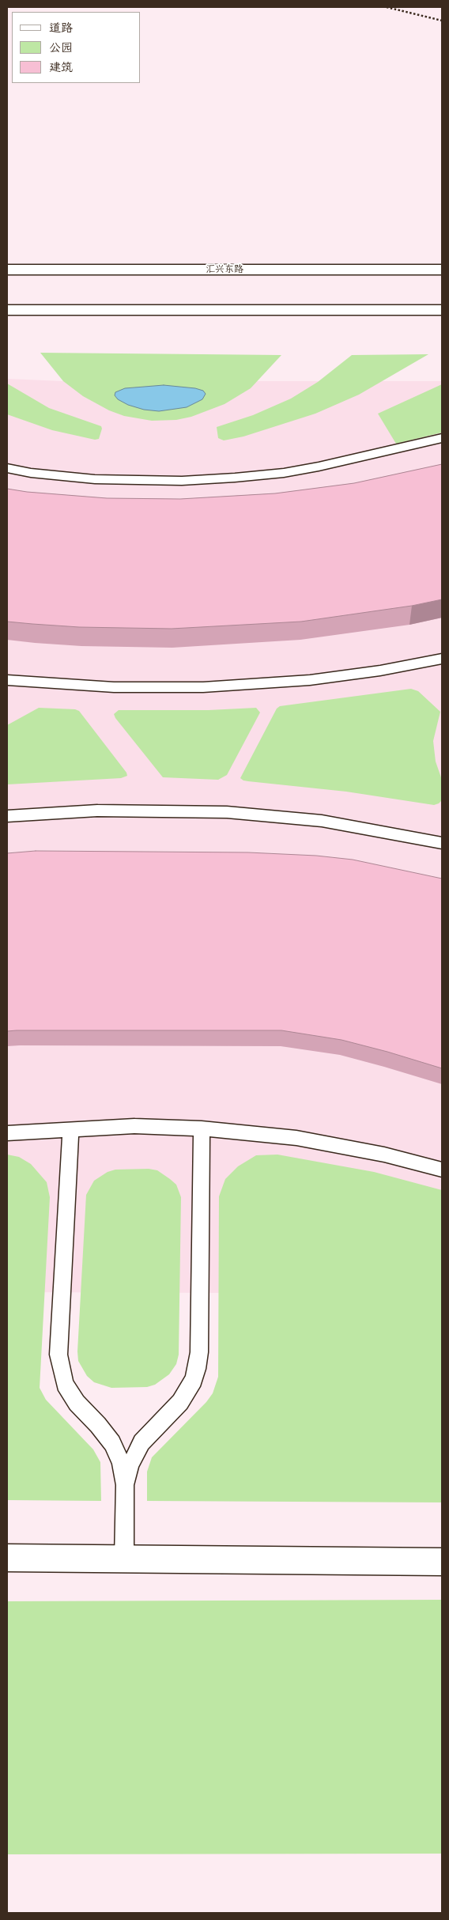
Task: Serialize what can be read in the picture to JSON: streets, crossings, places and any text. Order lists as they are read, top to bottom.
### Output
{
  "streets": {
    "main road": ["汇兴东路"]
  },
  "legend": ["道路", "公园", "建筑"]
}
